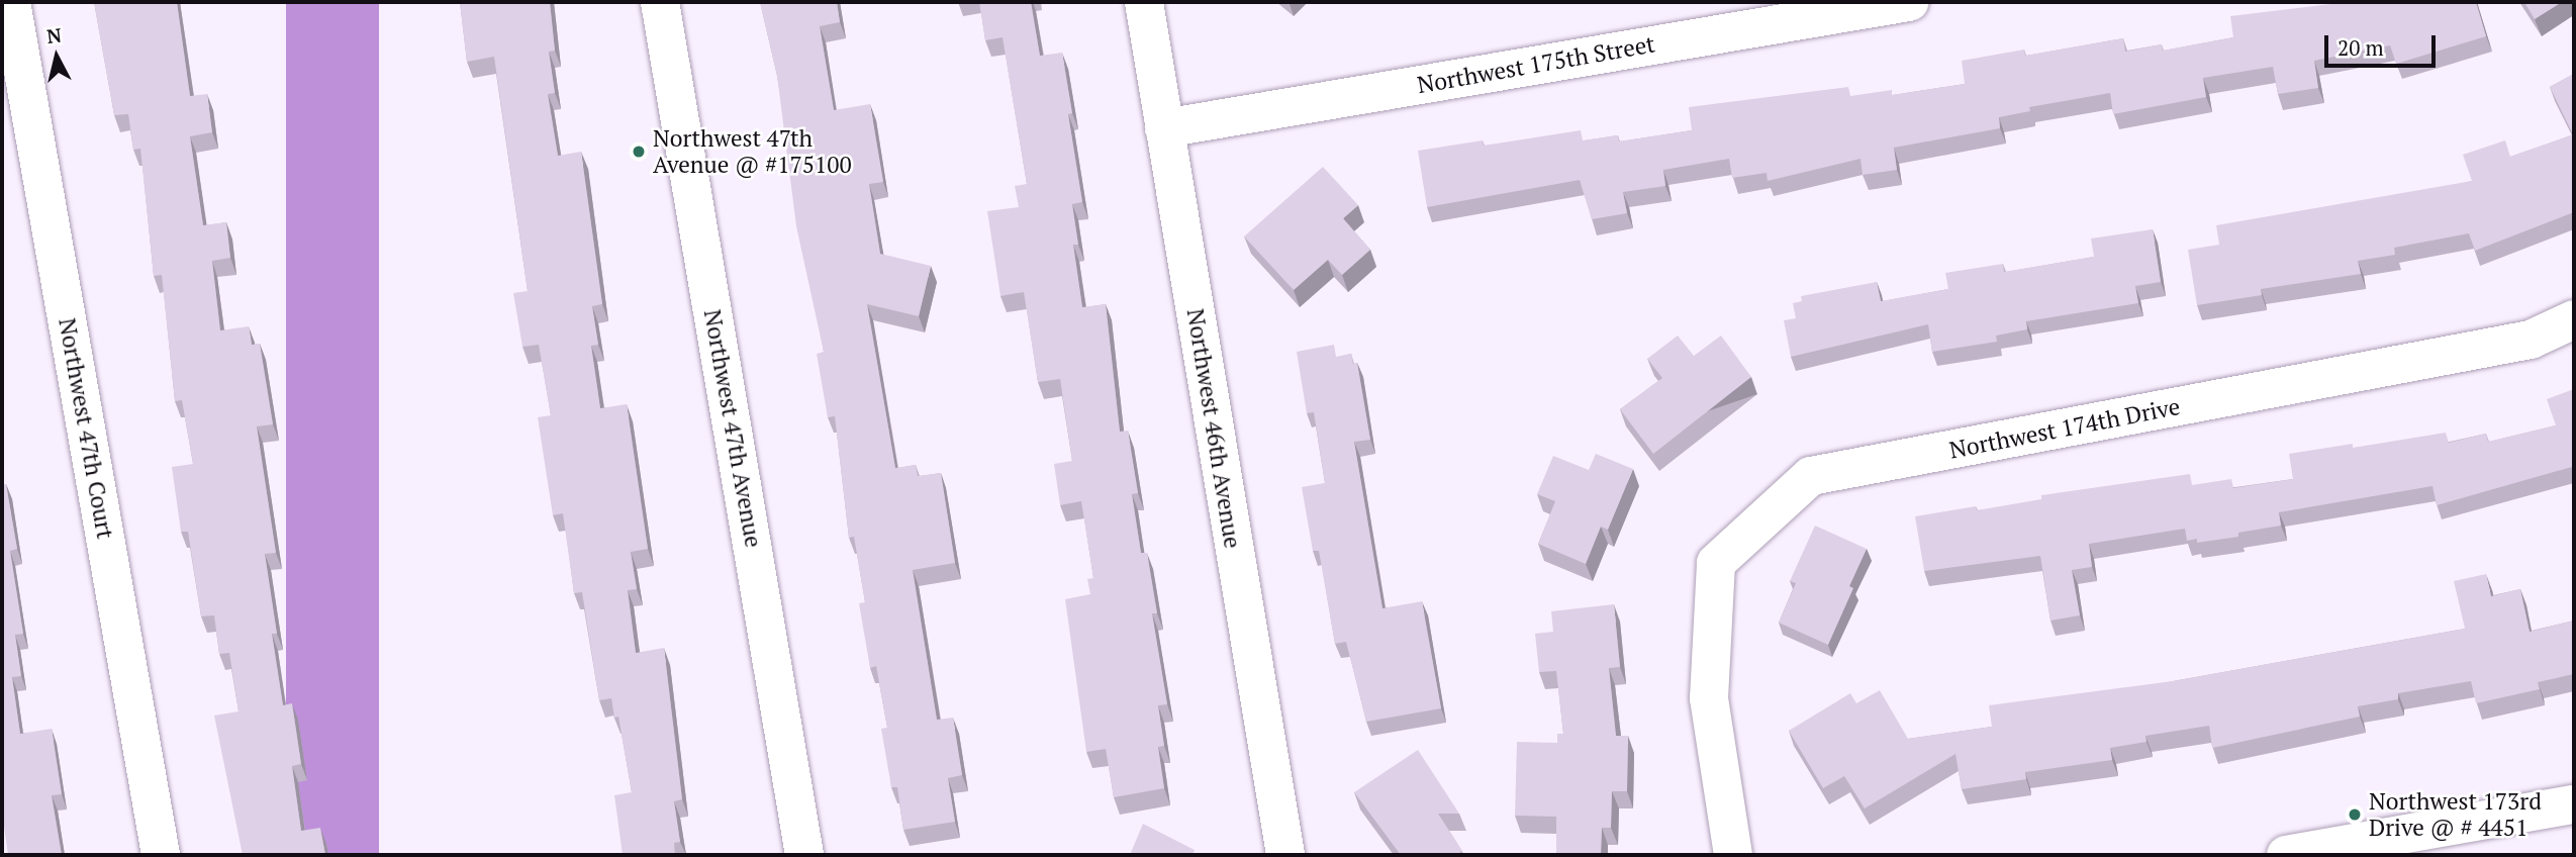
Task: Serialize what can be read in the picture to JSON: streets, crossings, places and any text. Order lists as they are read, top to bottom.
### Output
{
  "streets": {
    "street": [
      "Northwest 175th Street",
      "Northwest 47th Court",
      "Northwest 47th Avenue",
      "Northwest 46th Avenue",
      "Northwest 174th Drive"
    ]
  },
  "crossings": [
    ["Northwest 175th Street", "Northwest 46th Avenue"]
  ],
  "places": ["Northwest 47th Avenue @ #175100", "Northwest 173rd Drive @ # 4451"],
  "scale_bar": "20 m",
  "north": "top"
}
